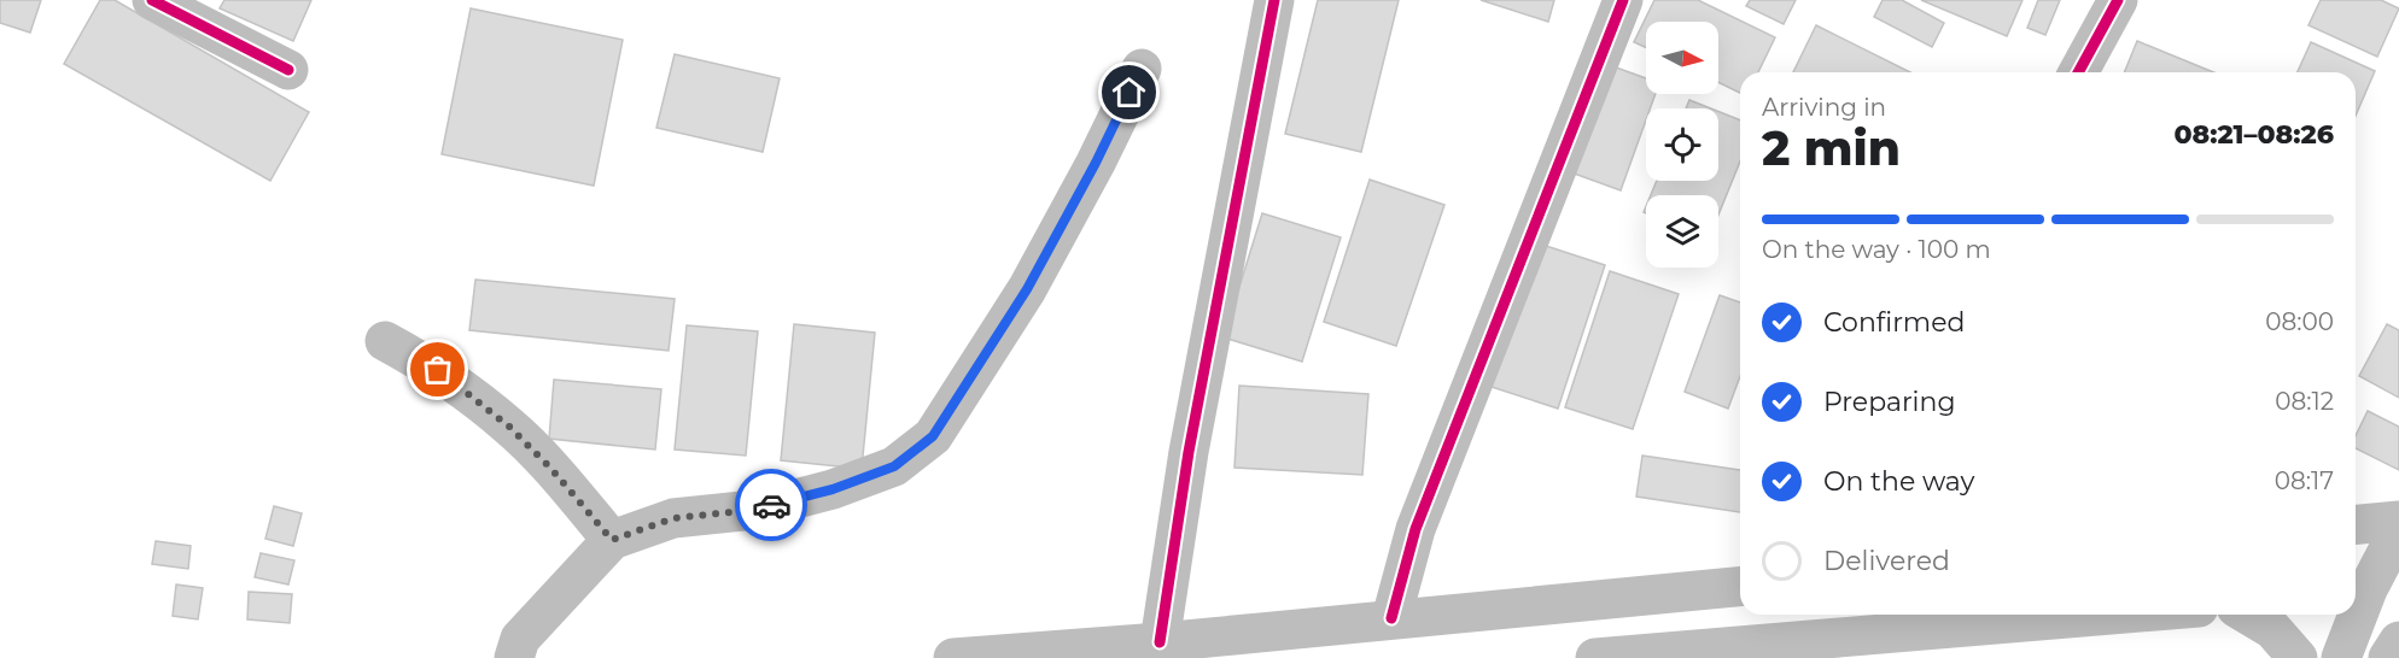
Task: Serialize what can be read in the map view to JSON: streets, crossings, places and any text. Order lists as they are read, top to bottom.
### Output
{
  "north": "right",
  "page": {
    "heading": ["2 min", "Arriving in", "08:21–08:26"],
    "bar": "On the way · 100 m",
    "list": [
      ["Confirmed", "08:00"],
      ["Preparing", "08:12"],
      ["On the way", "08:17"],
      "Delivered"
    ]
  }
}
